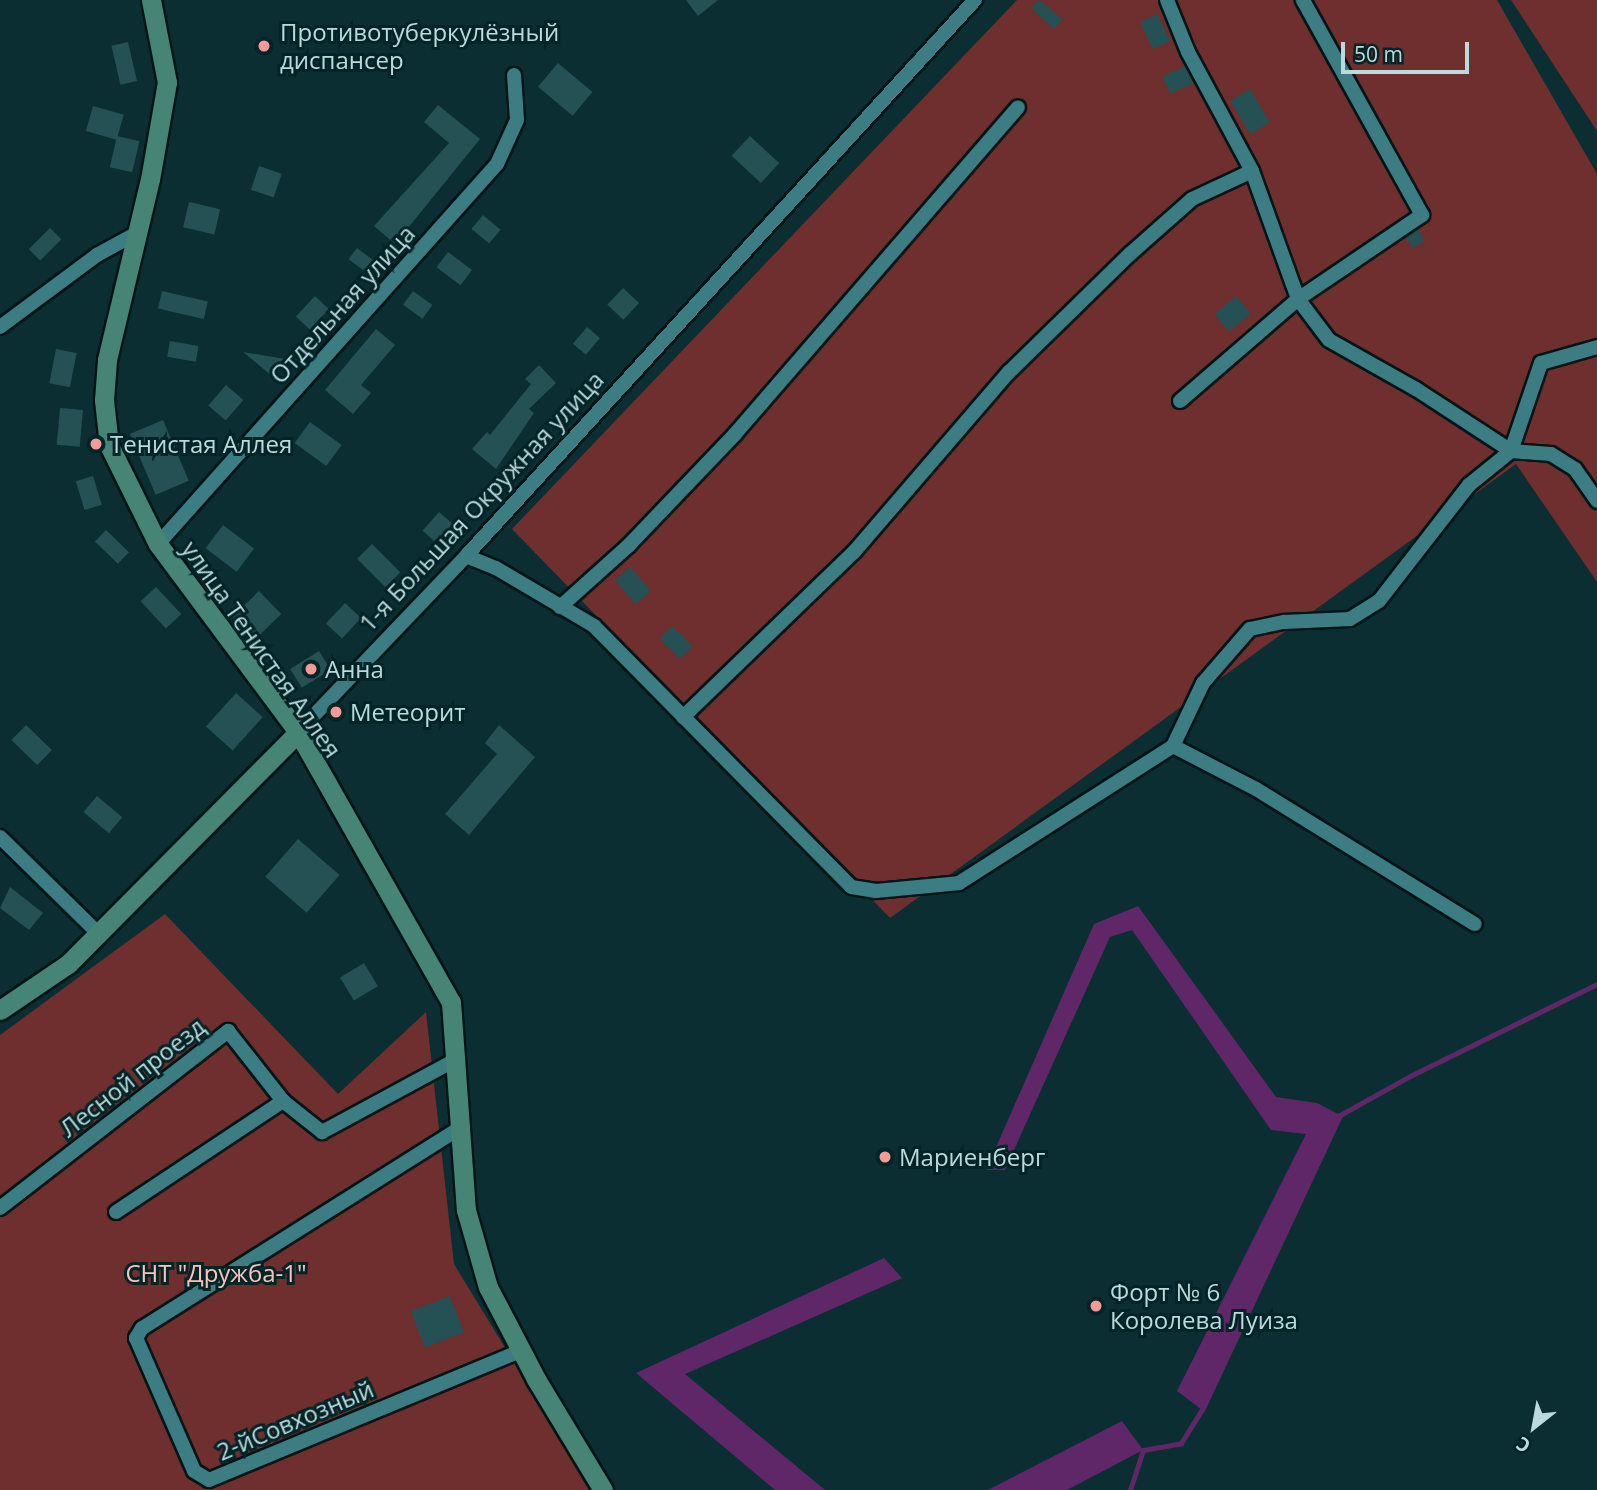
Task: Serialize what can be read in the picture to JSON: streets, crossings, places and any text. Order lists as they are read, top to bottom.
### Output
{
  "streets": {
    "main road": ["1-я Большая Окружная улица", "улица Тенистая Аллея"],
    "street": ["Отдельная улица", "Лесной проезд", "2-йСовхозный"]
  },
  "crossings": [
    ["Отдельная улица", "улица Тенистая Аллея"],
    ["1-я Большая Окружная улица", "улица Тенистая Аллея"],
    ["улица Тенистая Аллея", "Лесной проезд"],
    ["улица Тенистая Аллея", "2-йСовхозный"]
  ],
  "parks": ["СНТ \"Дружба-1\""],
  "places": [
    "Противотуберкулёзный диспансер",
    "Тенистая Аллея",
    "Анна",
    "Метеорит",
    "Мариенберг",
    "Форт № 6 Королева Луиза"
  ],
  "scale_bar": "50 m",
  "north": "bottom left"
}
